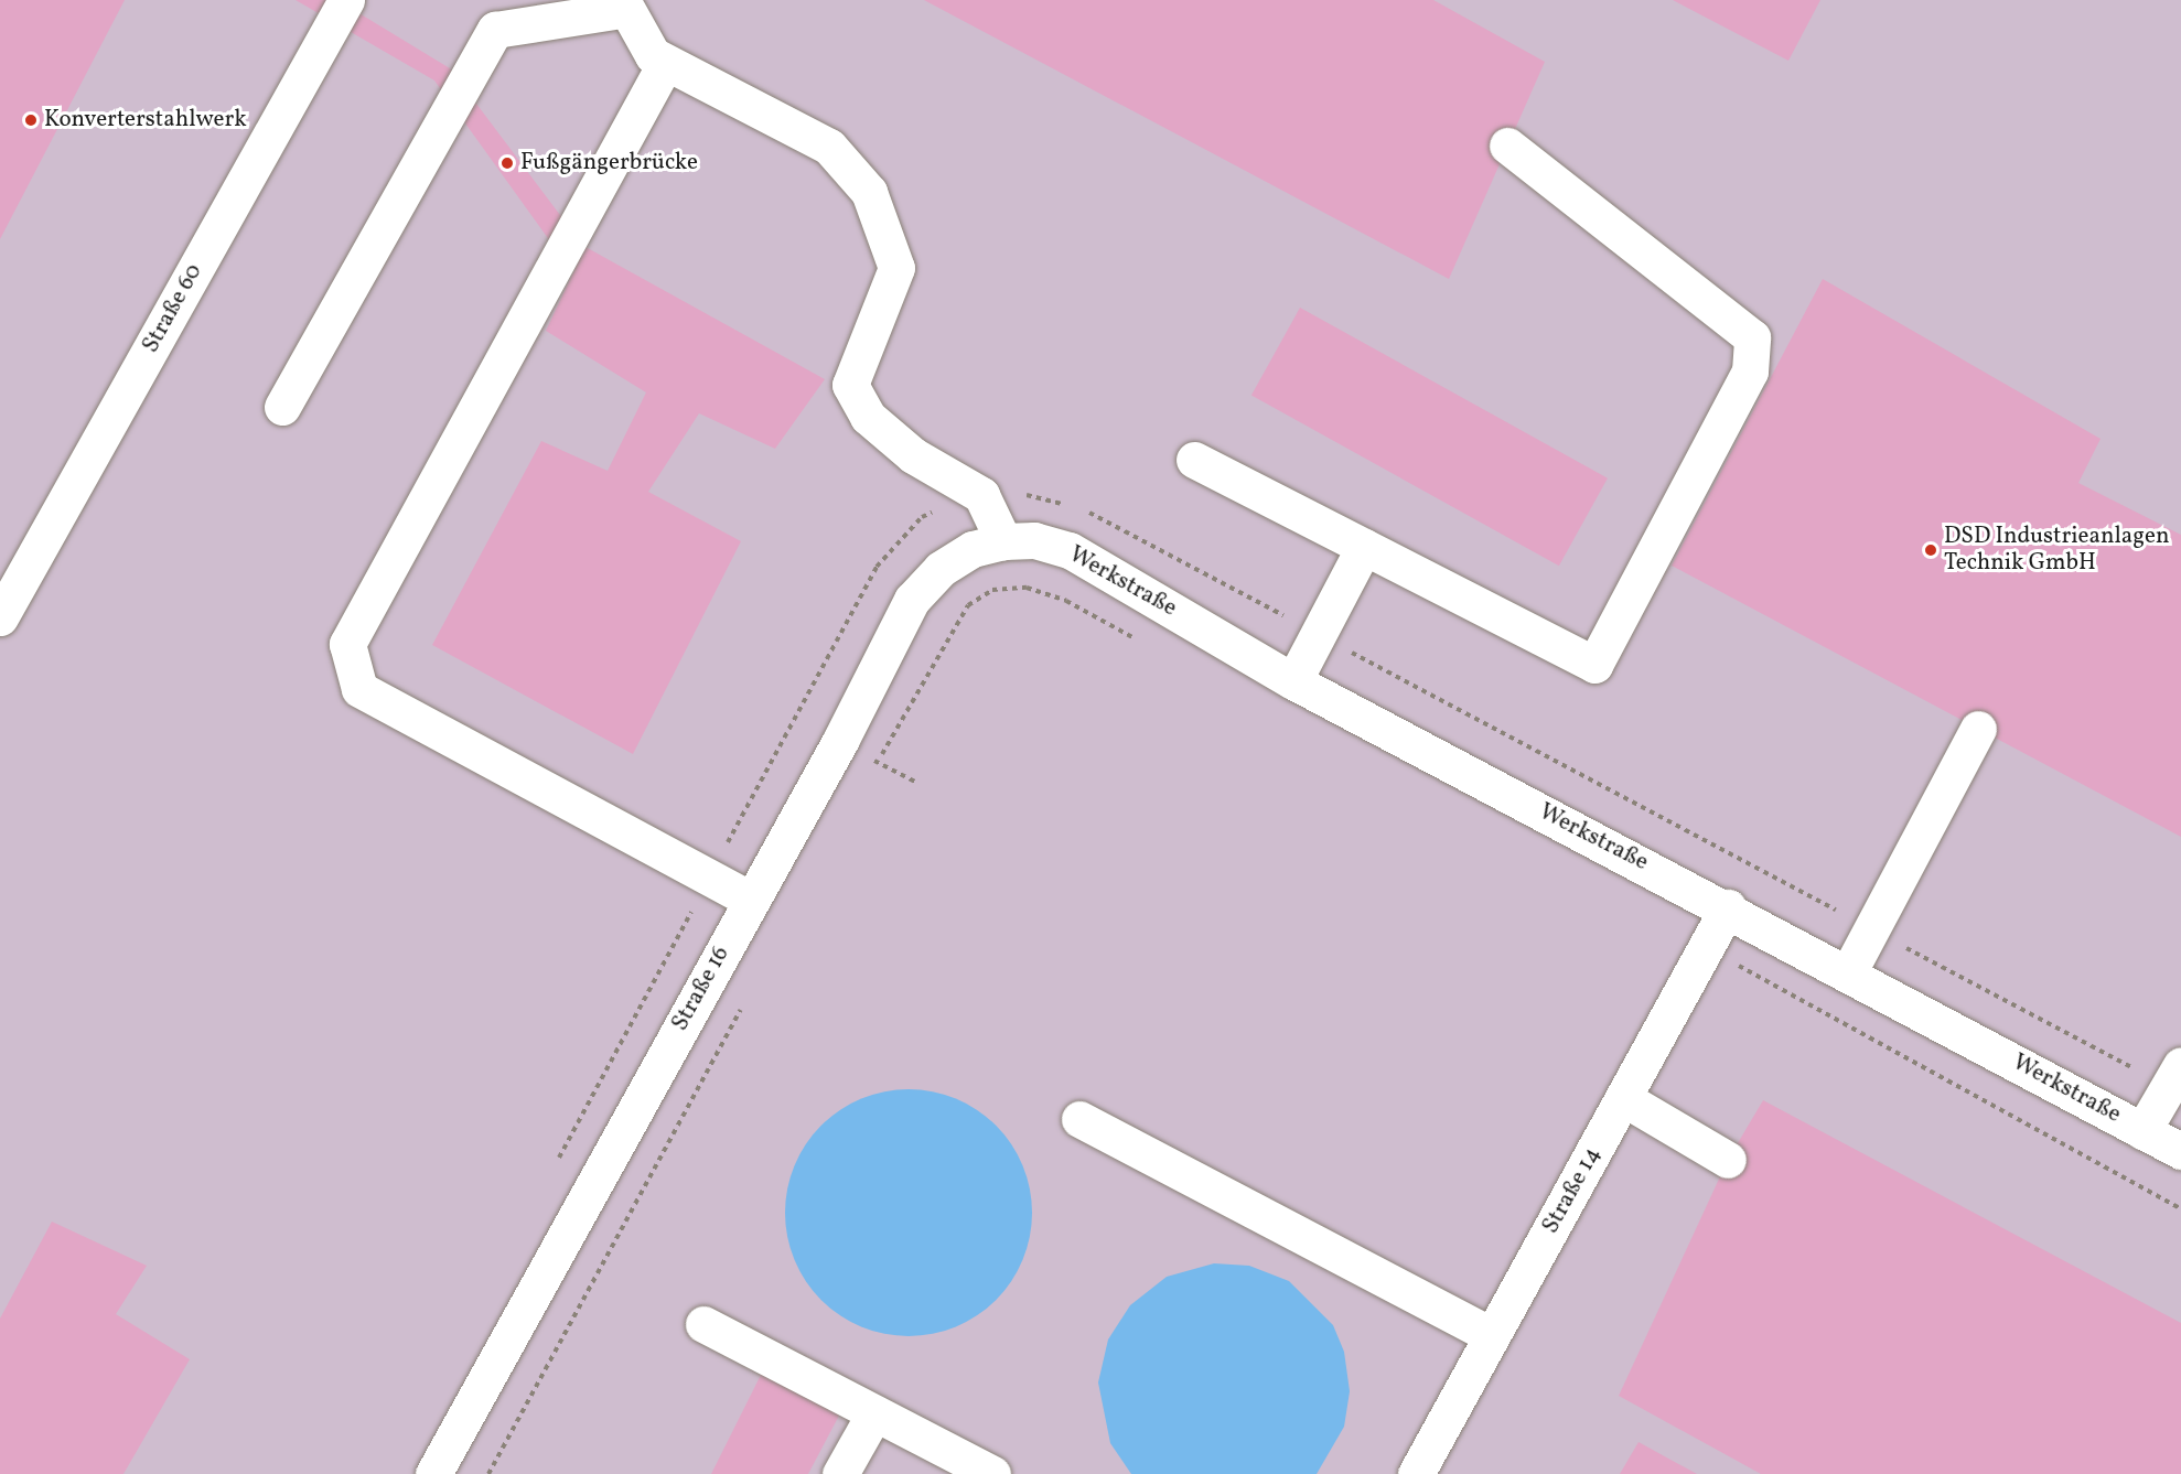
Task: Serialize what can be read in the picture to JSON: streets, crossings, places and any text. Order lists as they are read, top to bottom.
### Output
{
  "streets": {
    "street": [
      "Straße 60",
      "Werkstraße",
      "Straße 16",
      "Straße 14"
    ]
  },
  "crossings": [
    ["Werkstraße", "Straße 16"],
    ["Werkstraße", "Straße 14"]
  ],
  "places": ["Konverterstahlwerk", "Fußgängerbrücke", "DSD Industrieanlagen Technik GmbH"]
}
